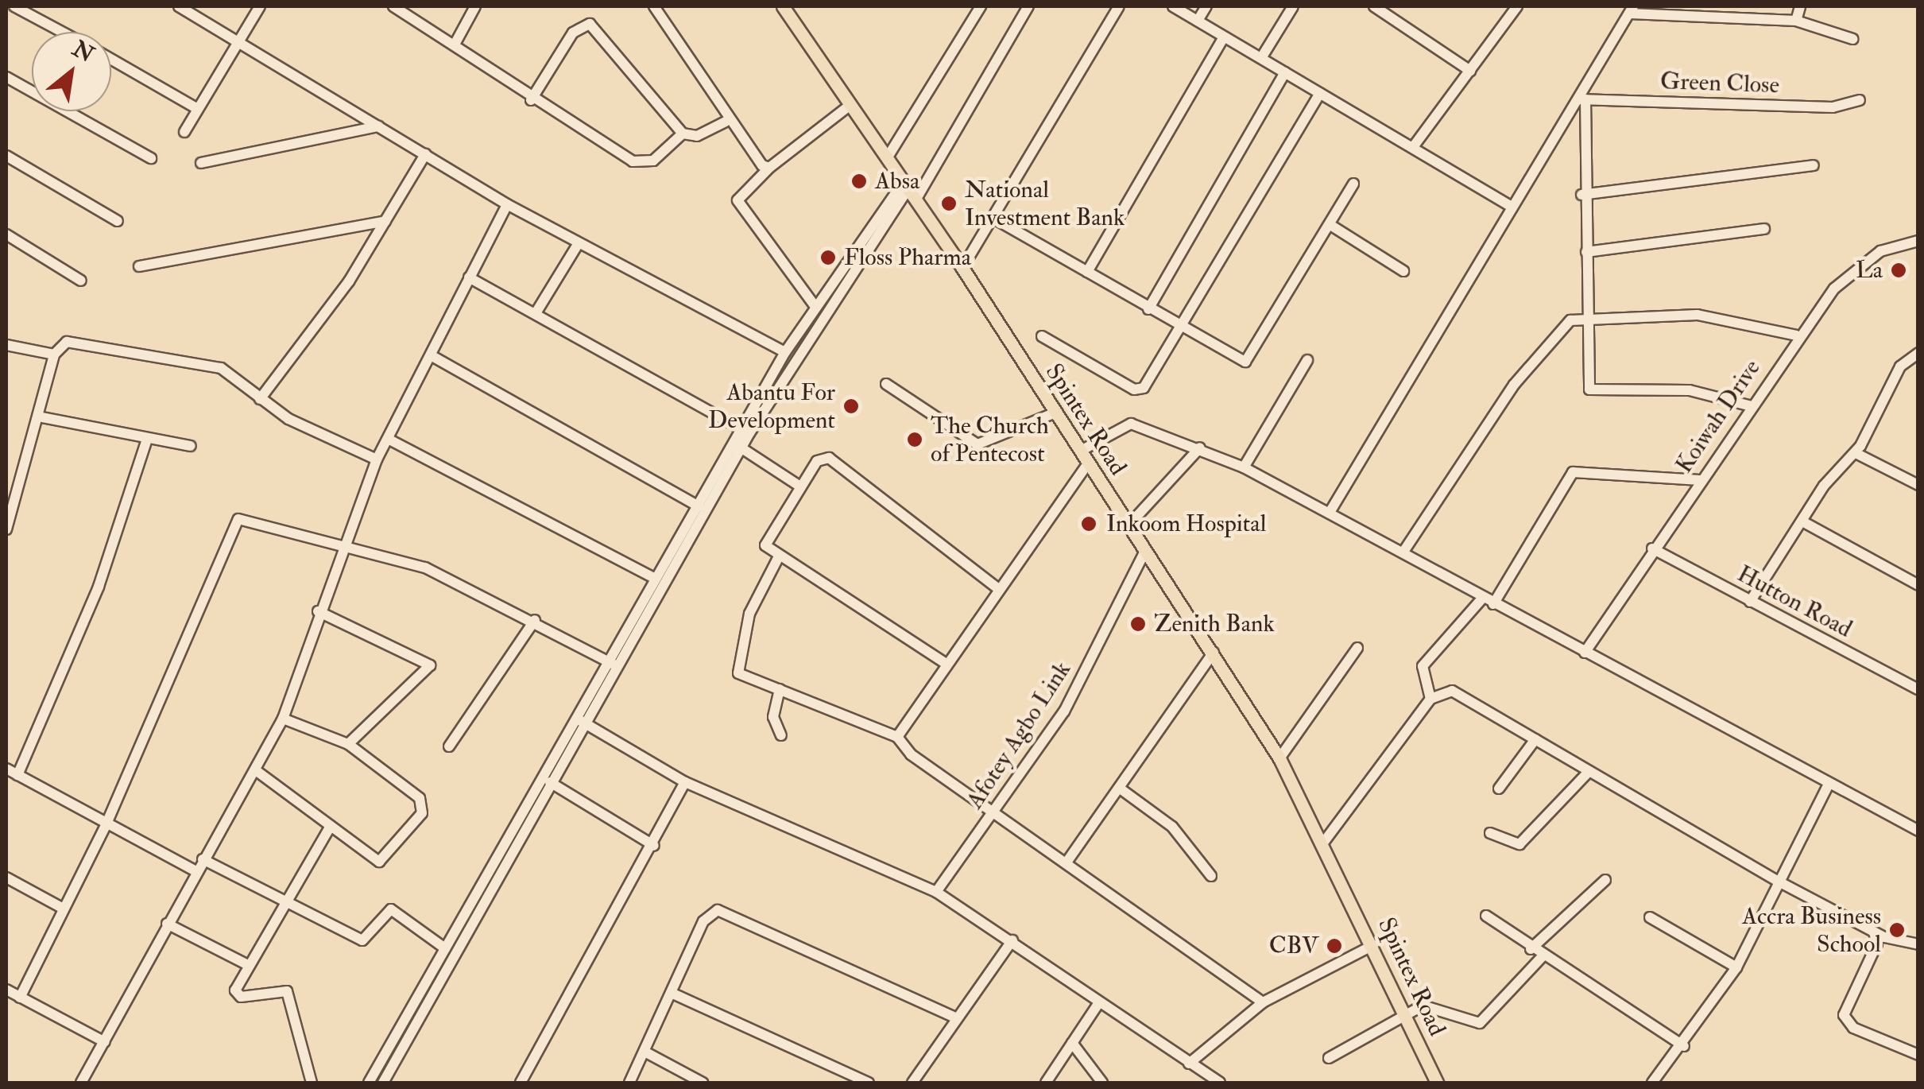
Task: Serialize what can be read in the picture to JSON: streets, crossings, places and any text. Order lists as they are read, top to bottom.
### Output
{
  "streets": {
    "main road": ["Spintex Road"],
    "street": [
      "Green Close",
      "Koiwah Drive",
      "Hutton Road",
      "Afotey Agbo Link"
    ]
  },
  "crossings": [
    ["Koiwah Drive", "Hutton Road"],
    ["Spintex Road", "Afotey Agbo Link"]
  ],
  "places": [
    "Absa",
    "National Investment Bank",
    "Floss Pharma",
    "La",
    "Abantu For Development",
    "The Church of Pentecost",
    "Inkoom Hospital",
    "Zenith Bank",
    "Accra Business School",
    "CBV"
  ],
  "north": "top right"
}
